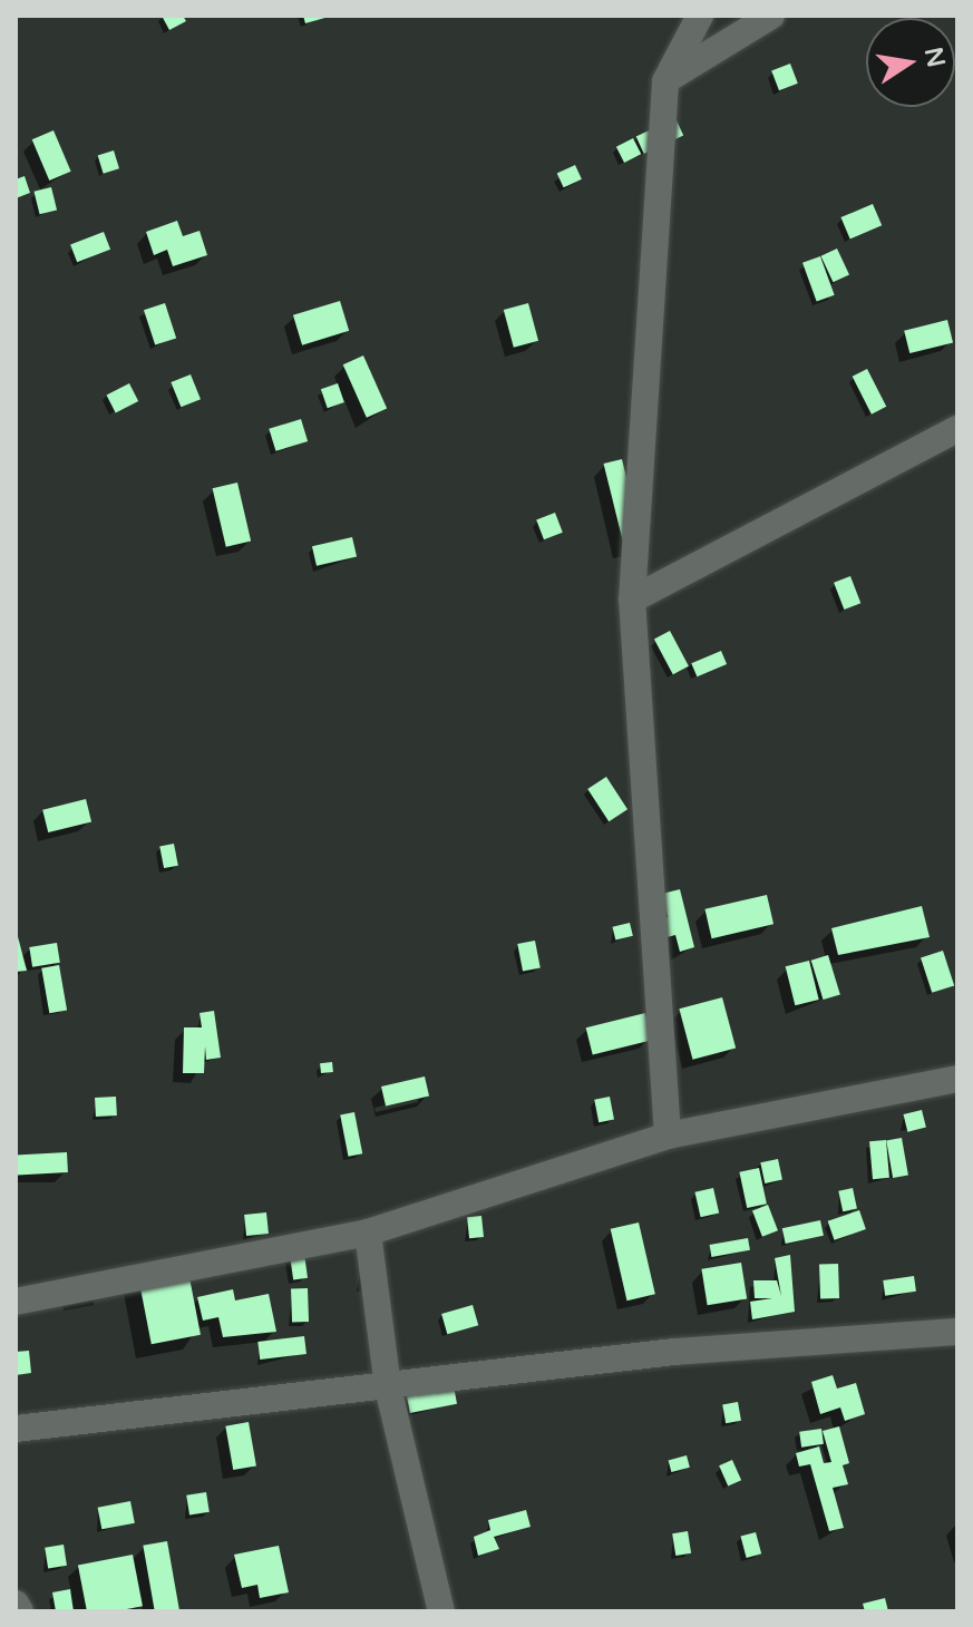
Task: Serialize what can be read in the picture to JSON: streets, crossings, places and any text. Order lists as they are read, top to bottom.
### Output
{
  "north": "right"
}
